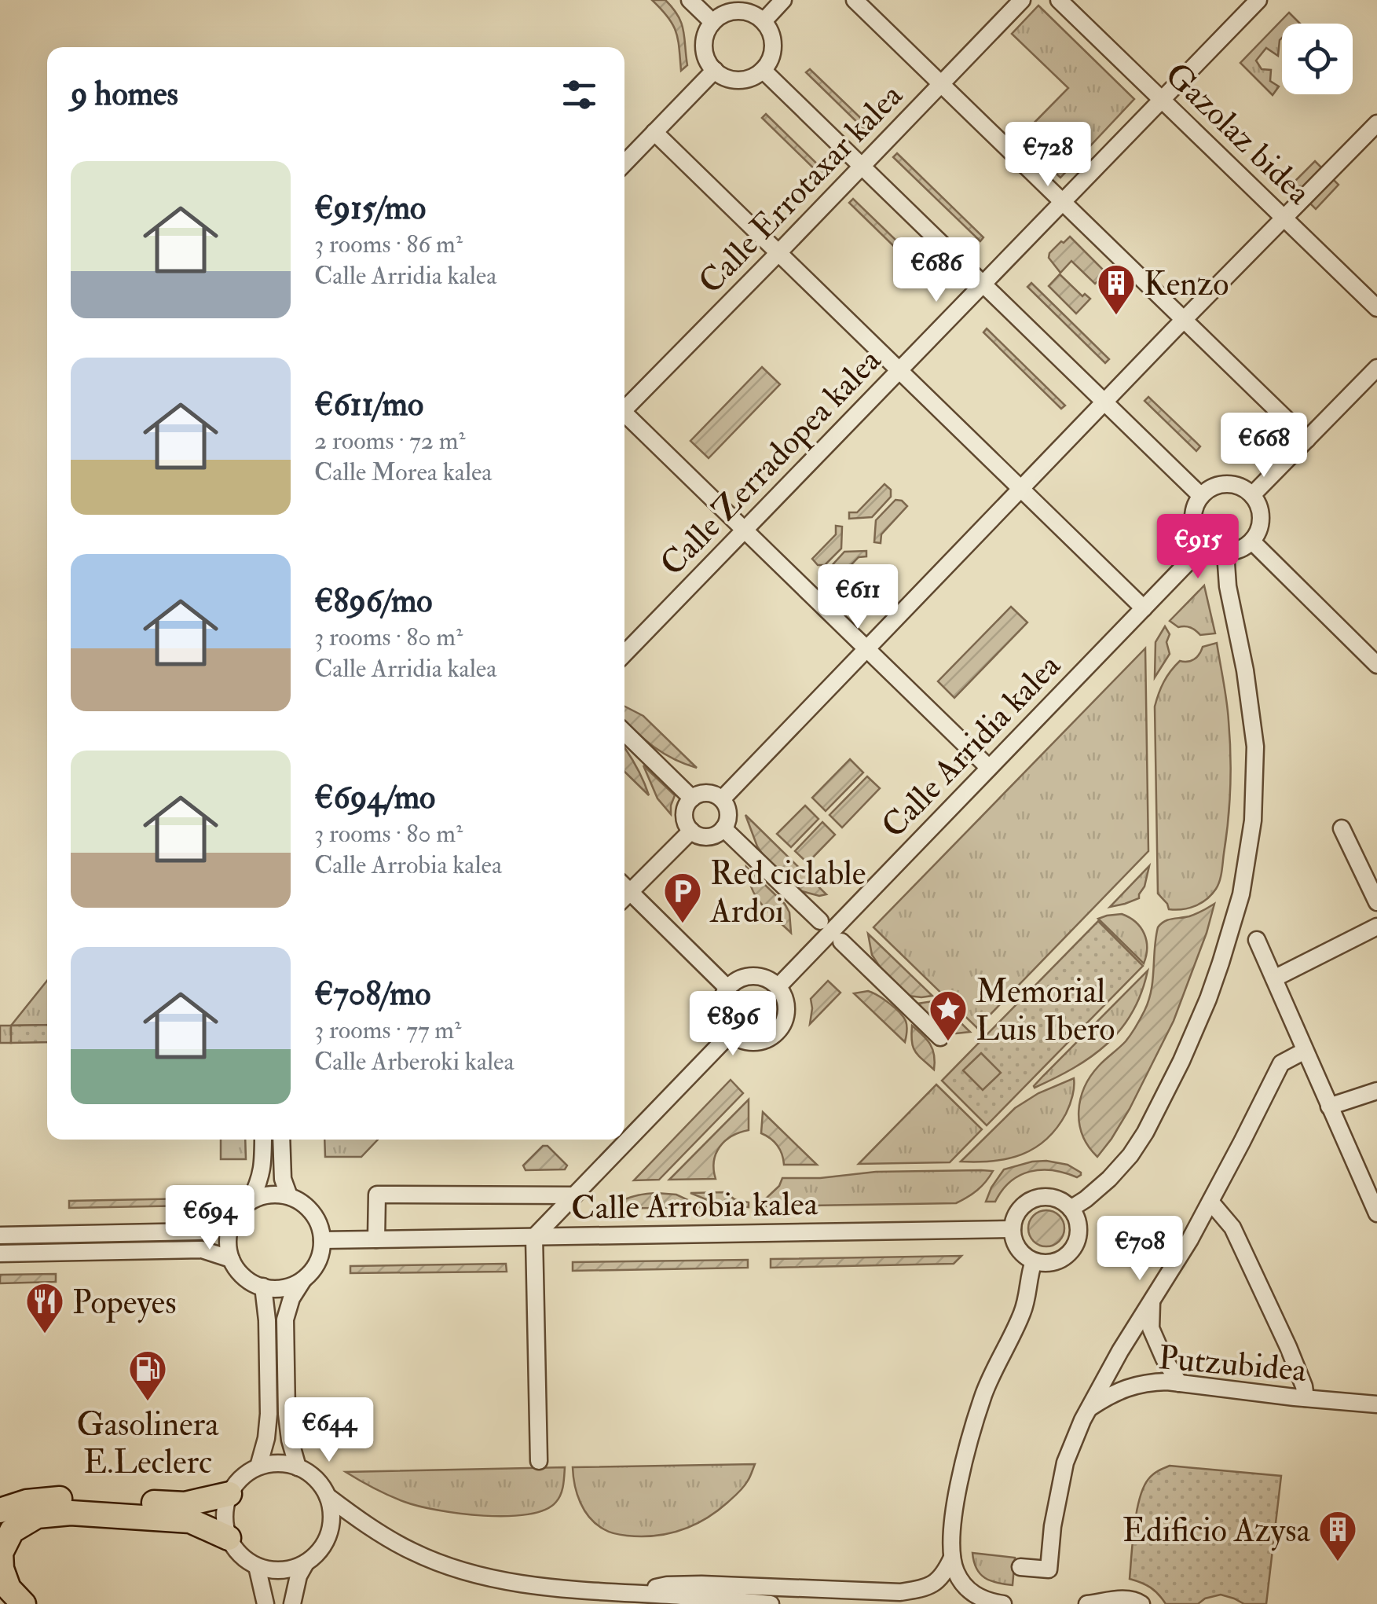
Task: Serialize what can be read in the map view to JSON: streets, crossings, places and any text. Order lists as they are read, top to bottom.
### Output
{
  "streets": {
    "street": [
      "Gazolaz bidea",
      "Calle Errotaxar kalea",
      "Calle Zerradopea kalea",
      "Calle Arridia kalea",
      "Calle Arrobia kalea",
      "Putzubidea"
    ]
  },
  "crossings": [
    ["Gazolaz bidea", "Calle Zerradopea kalea"]
  ],
  "places": {
    "building": ["Kenzo", "Edificio Azysa"],
    "parking": ["Red ciclable Ardoi"],
    "place": ["Memorial Luis Ibero"],
    "restaurant": ["Popeyes"],
    "fuel station": ["Gasolinera E.Leclerc"]
  },
  "page": {
    "heading": "9 homes",
    "price": [
      "€728",
      "€686",
      "€668",
      "€915",
      "€611",
      "€896",
      "€694",
      "€708",
      "€644"
    ],
    "list": [
      {
        "name": "€915/mo",
        "note": "3 rooms · 86 m² · Calle Arridia kalea"
      },
      {
        "name": "€611/mo",
        "note": "2 rooms · 72 m² · Calle Morea kalea"
      },
      {
        "name": "€896/mo",
        "note": "3 rooms · 80 m² · Calle Arridia kalea"
      },
      {
        "name": "€694/mo",
        "note": "3 rooms · 80 m² · Calle Arrobia kalea"
      },
      {
        "name": "€708/mo",
        "note": "3 rooms · 77 m² · Calle Arberoki kalea"
      }
    ]
  }
}
